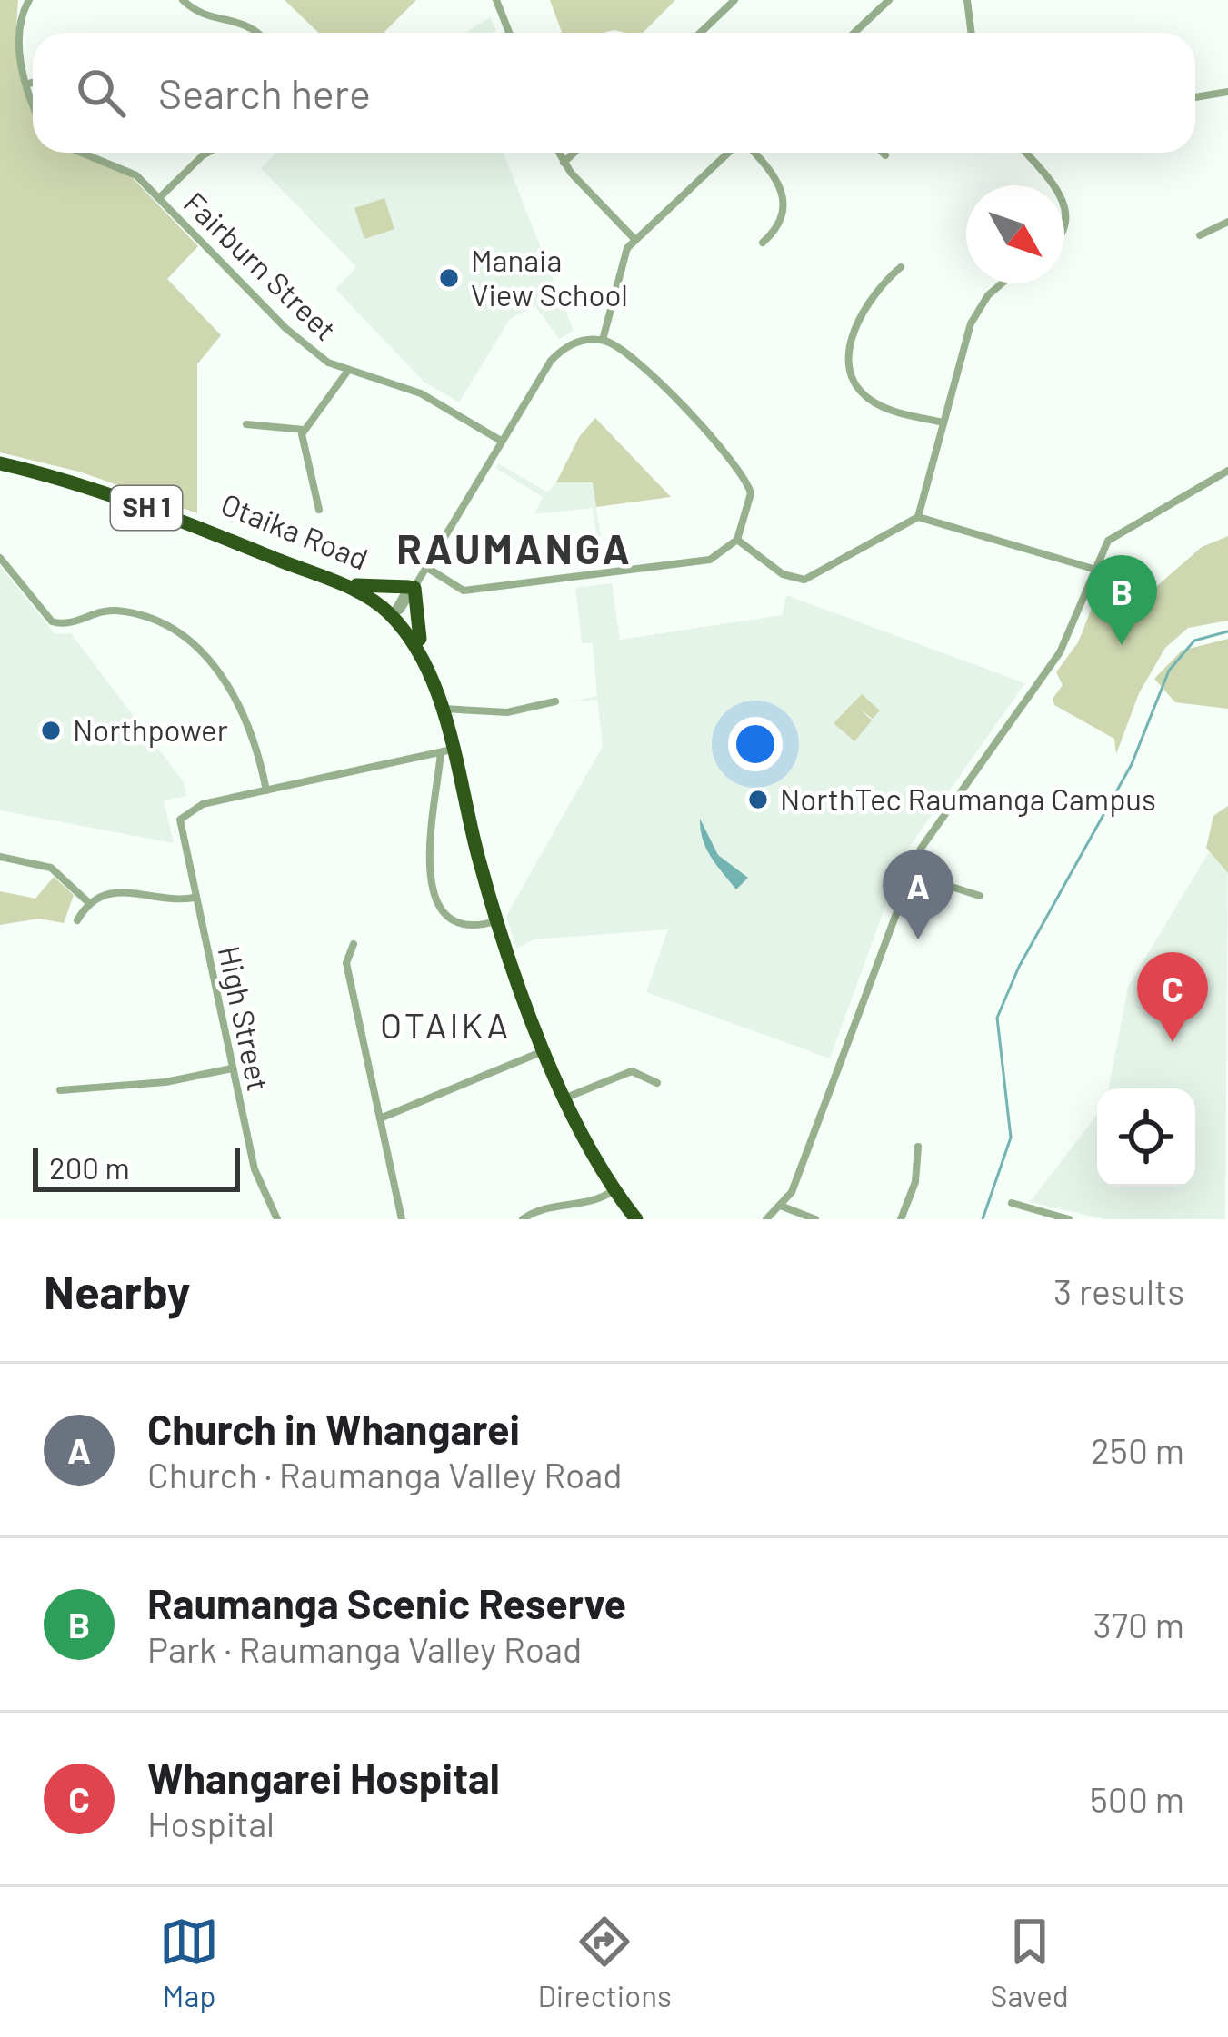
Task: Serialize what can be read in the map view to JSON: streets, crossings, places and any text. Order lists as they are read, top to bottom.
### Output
{
  "streets": {
    "highway": ["SH 1", "Otaika Road"],
    "street": ["Fairburn Street", "High Street"]
  },
  "districts": ["RAUMANGA", "OTAIKA"],
  "places": ["Manaia View School", "Northpower", "NorthTec Raumanga Campus"],
  "scale_bar": "200 m",
  "north": "bottom right",
  "page": {
    "search": "Search here",
    "pins": ["B", "A", "C"],
    "scale": "200 m",
    "heading": ["Nearby", "3 results"],
    "list": [
      {
        "mark": "A",
        "name": "Church in Whangarei",
        "note": "Church · Raumanga Valley Road",
        "value": "250 m"
      },
      {
        "mark": "B",
        "name": "Raumanga Scenic Reserve",
        "note": "Park · Raumanga Valley Road",
        "value": "370 m"
      },
      {
        "mark": "C",
        "name": "Whangarei Hospital",
        "note": "Hospital",
        "value": "500 m"
      }
    ],
    "nav": ["Map", "Directions", "Saved"]
  }
}
